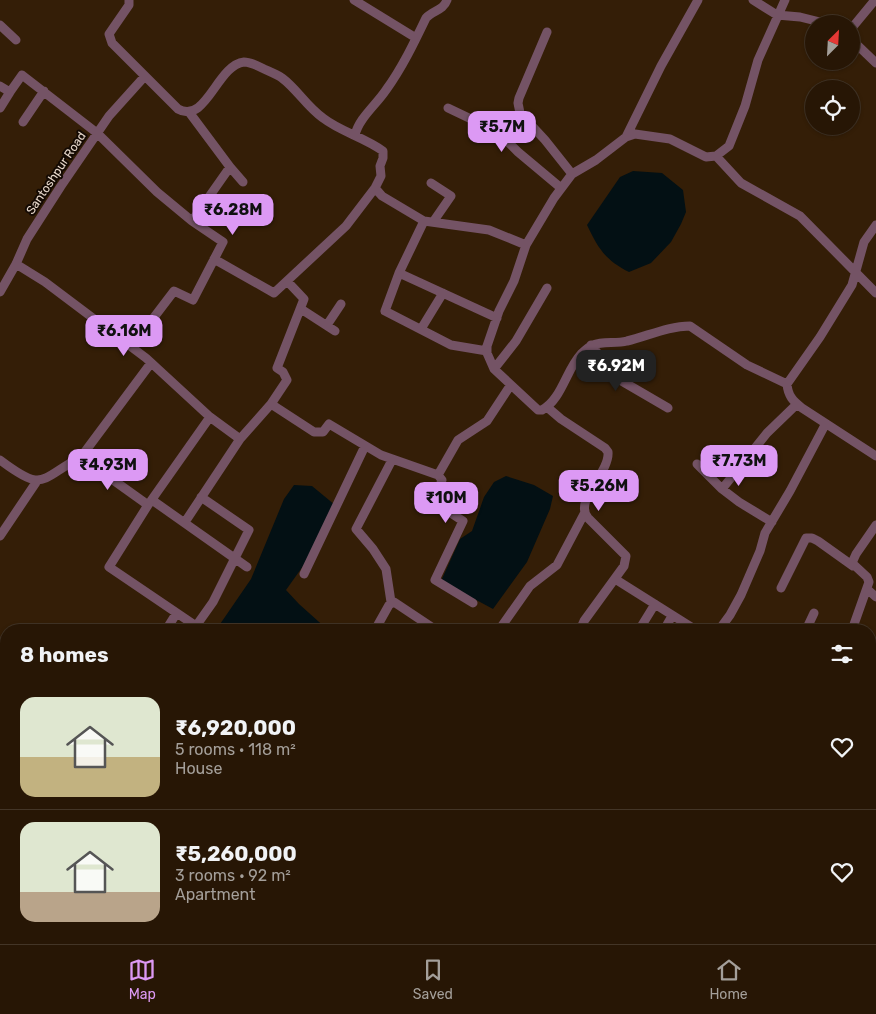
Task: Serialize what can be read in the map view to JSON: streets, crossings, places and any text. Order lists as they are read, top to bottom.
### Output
{
  "streets": {
    "street": ["Santoshpur Road"]
  },
  "north": "top right",
  "page": {
    "price": [
      "₹5.7M",
      "₹6.28M",
      "₹6.16M",
      "₹6.92M",
      "₹7.73M",
      "₹4.93M",
      "₹5.26M",
      "₹10M"
    ],
    "heading": "8 homes",
    "list": [
      {
        "name": "₹6,920,000",
        "note": "5 rooms · 118 m² · House"
      },
      {
        "name": "₹5,260,000",
        "note": "3 rooms · 92 m² · Apartment"
      }
    ],
    "tabs": ["Map", "Saved", "Home"]
  }
}
